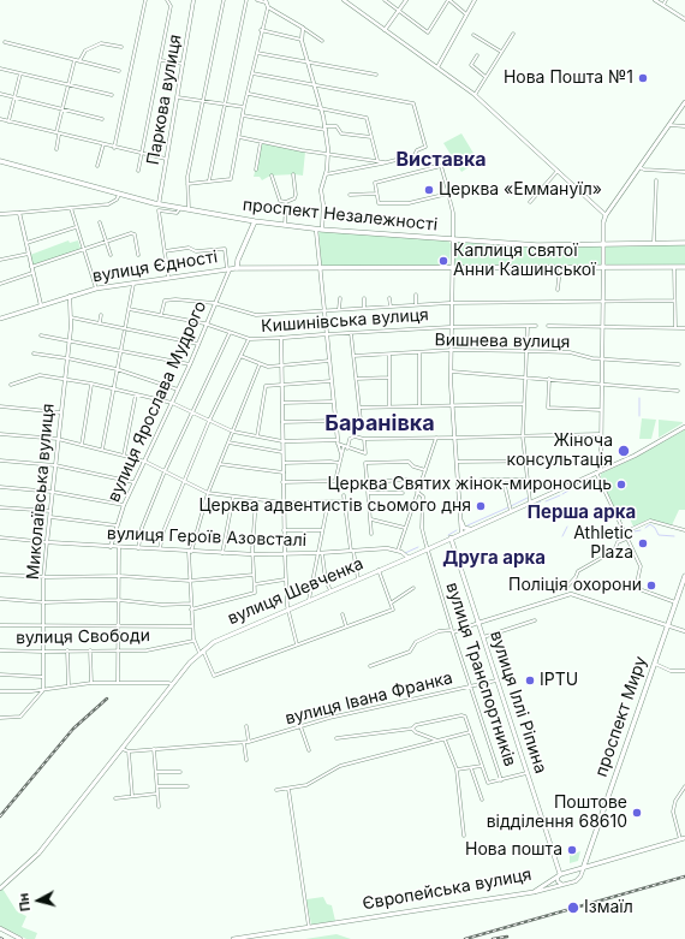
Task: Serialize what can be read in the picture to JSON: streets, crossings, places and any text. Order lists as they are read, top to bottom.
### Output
{
  "streets": {
    "main road": [
      "проспект Незалежності",
      "вулиця Єдності",
      "вулиця Шевченка",
      "вулиця Іллі Ріпина",
      "проспект Миру",
      "Європейська вулиця"
    ],
    "street": [
      "Паркова вулиця",
      "Кишинівська вулиця",
      "Вишнева вулиця",
      "вулиця Ярослава Мудрого",
      "Миколаївська вулиця",
      "вулиця Героїв Азовсталі",
      "вулиця Свободи",
      "вулиця Транспортників",
      "вулиця Івана Франка"
    ]
  },
  "crossings": [
    ["Паркова вулиця", "проспект Незалежності"],
    ["вулиця Єдності", "вулиця Ярослава Мудрого"],
    ["вулиця Єдності", "Миколаївська вулиця"],
    ["Кишинівська вулиця", "вулиця Ярослава Мудрого"],
    ["вулиця Ярослава Мудрого", "вулиця Героїв Азовсталі"],
    ["Миколаївська вулиця", "вулиця Героїв Азовсталі"],
    ["Миколаївська вулиця", "вулиця Свободи"],
    ["вулиця Шевченка", "вулиця Транспортників"],
    ["вулиця Шевченка", "вулиця Івана Франка"],
    ["вулиця Шевченка", "вулиця Іллі Ріпина"],
    ["вулиця Транспортників", "вулиця Івана Франка"],
    ["вулиця Івана Франка", "вулиця Іллі Ріпина"],
    ["вулиця Іллі Ріпина", "Європейська вулиця"],
    ["проспект Миру", "Європейська вулиця"]
  ],
  "districts": [
    "Виставка",
    "Баранівка",
    "Перша арка",
    "Друга арка"
  ],
  "places": [
    "Нова Пошта №1",
    "Церква «Еммануїл»",
    "Каплиця cвятої Анни Кашинської",
    "Жіноча консультація",
    "Церква Святих жінок-мироносиць",
    "Церква адвентистів сьомого дня",
    "Athletic Plaza",
    "Поліція охорони",
    "IPTU",
    "Поштове відділення 68610",
    "Нова пошта",
    "Ізмаїл"
  ],
  "north": "left"
}
